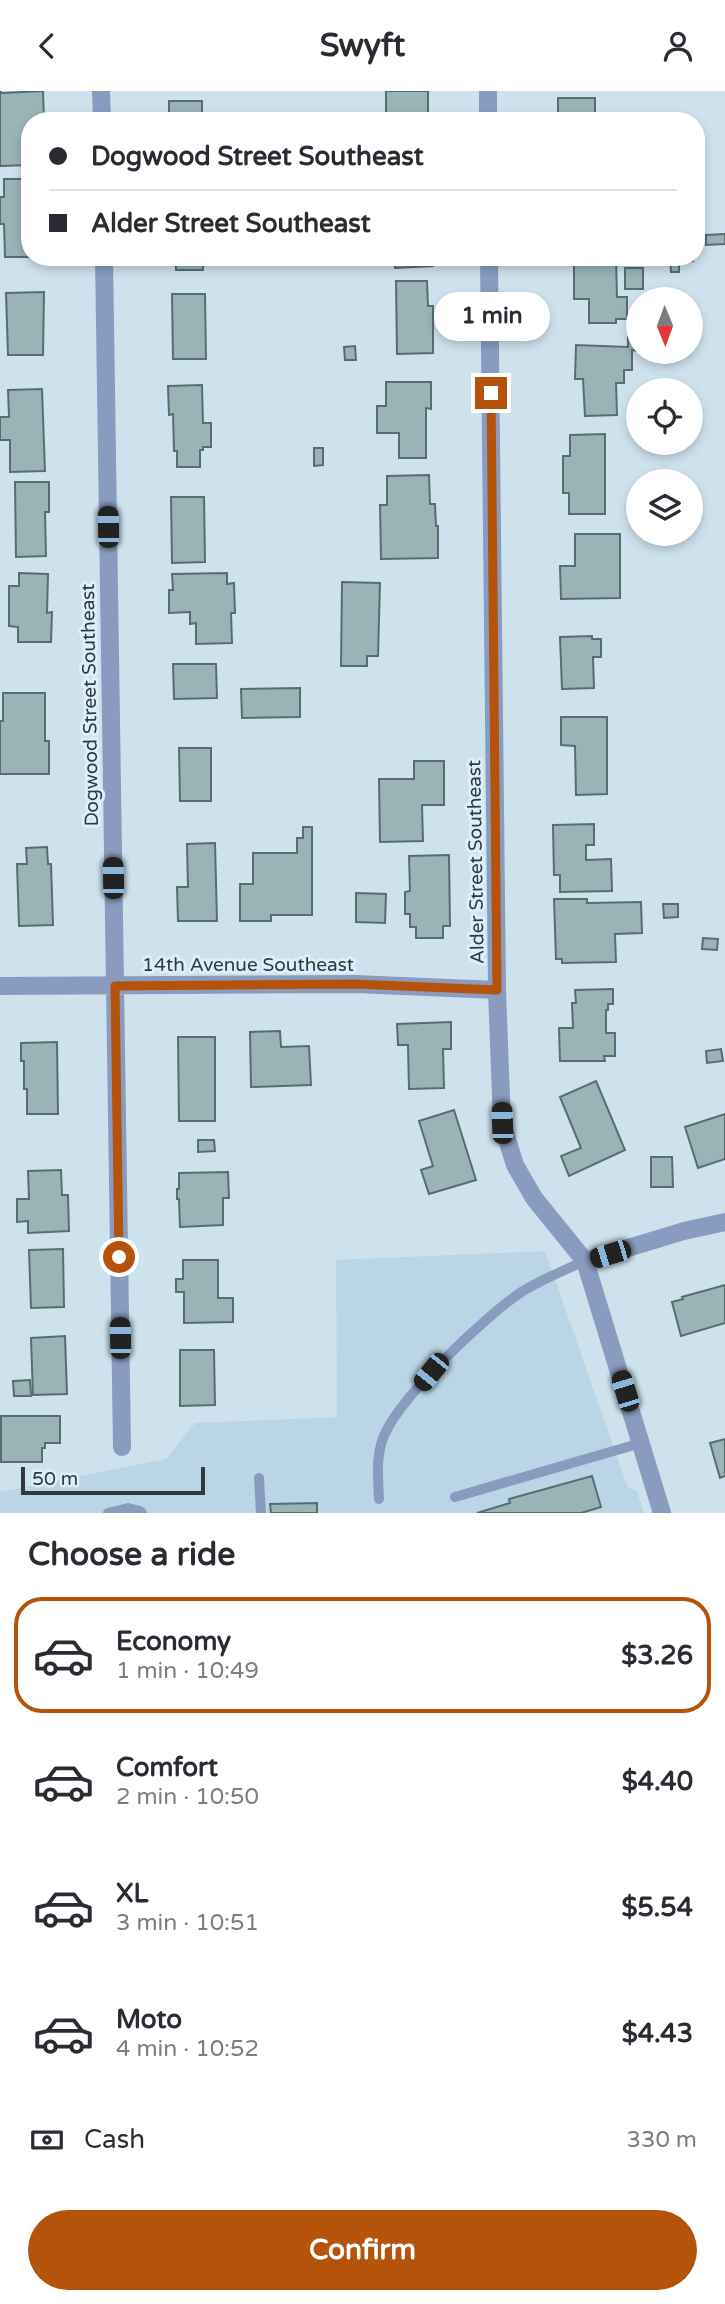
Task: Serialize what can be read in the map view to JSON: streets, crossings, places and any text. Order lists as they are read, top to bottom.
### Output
{
  "streets": {
    "street": ["Dogwood Street Southeast", "Alder Street Southeast", "14th Avenue Southeast"]
  },
  "crossings": [
    ["Dogwood Street Southeast", "14th Avenue Southeast"],
    ["Alder Street Southeast", "14th Avenue Southeast"]
  ],
  "scale_bar": "50 m",
  "north": "bottom",
  "page": {
    "header": "Swyft",
    "banner": ["Dogwood Street Southeast", "Alder Street Southeast"],
    "bubble": "1 min",
    "scale": "50 m",
    "heading": "Choose a ride",
    "list": [
      {
        "name": "Economy",
        "note": "1 min · 10:49",
        "value": "$3.26"
      },
      {
        "name": "Comfort",
        "note": "2 min · 10:50",
        "value": "$4.40"
      },
      {
        "name": "XL",
        "note": "3 min · 10:51",
        "value": "$5.54"
      },
      {
        "name": "Moto",
        "note": "4 min · 10:52",
        "value": "$4.43"
      }
    ],
    "pay": ["Cash", "330 m"],
    "buttons": "Confirm"
  }
}
